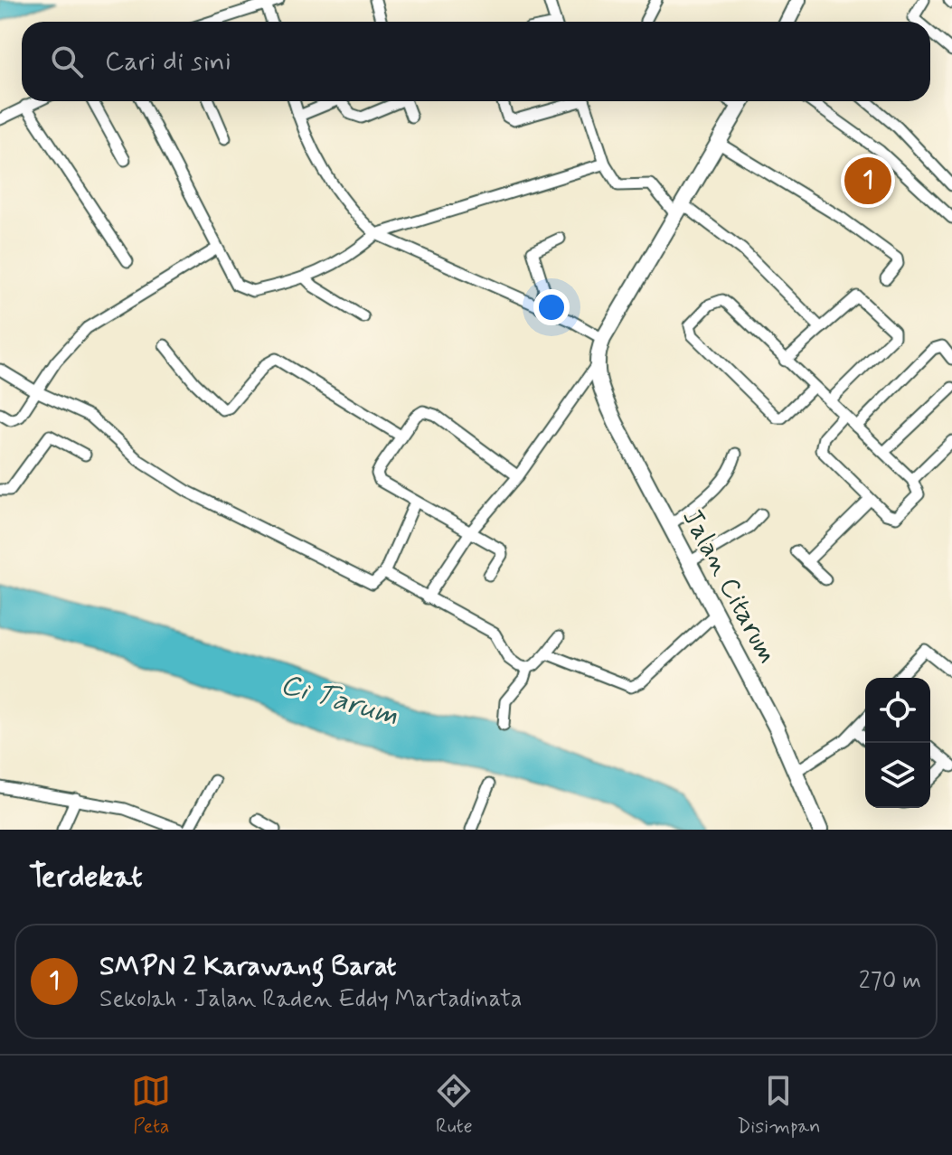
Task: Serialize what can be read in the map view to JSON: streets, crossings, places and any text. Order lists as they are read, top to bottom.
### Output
{
  "streets": {
    "street": ["Jalan Citarum"]
  },
  "water": ["Ci Tarum"],
  "page": {
    "search": "Cari di sini",
    "pins": "1",
    "heading": "Terdekat",
    "list": [
      {
        "mark": "1",
        "name": "SMPN 2 Karawang Barat",
        "note": "Sekolah · Jalan Raden Eddy Martadinata",
        "value": "270 m"
      }
    ],
    "nav": ["Peta", "Rute", "Disimpan"]
  }
}
